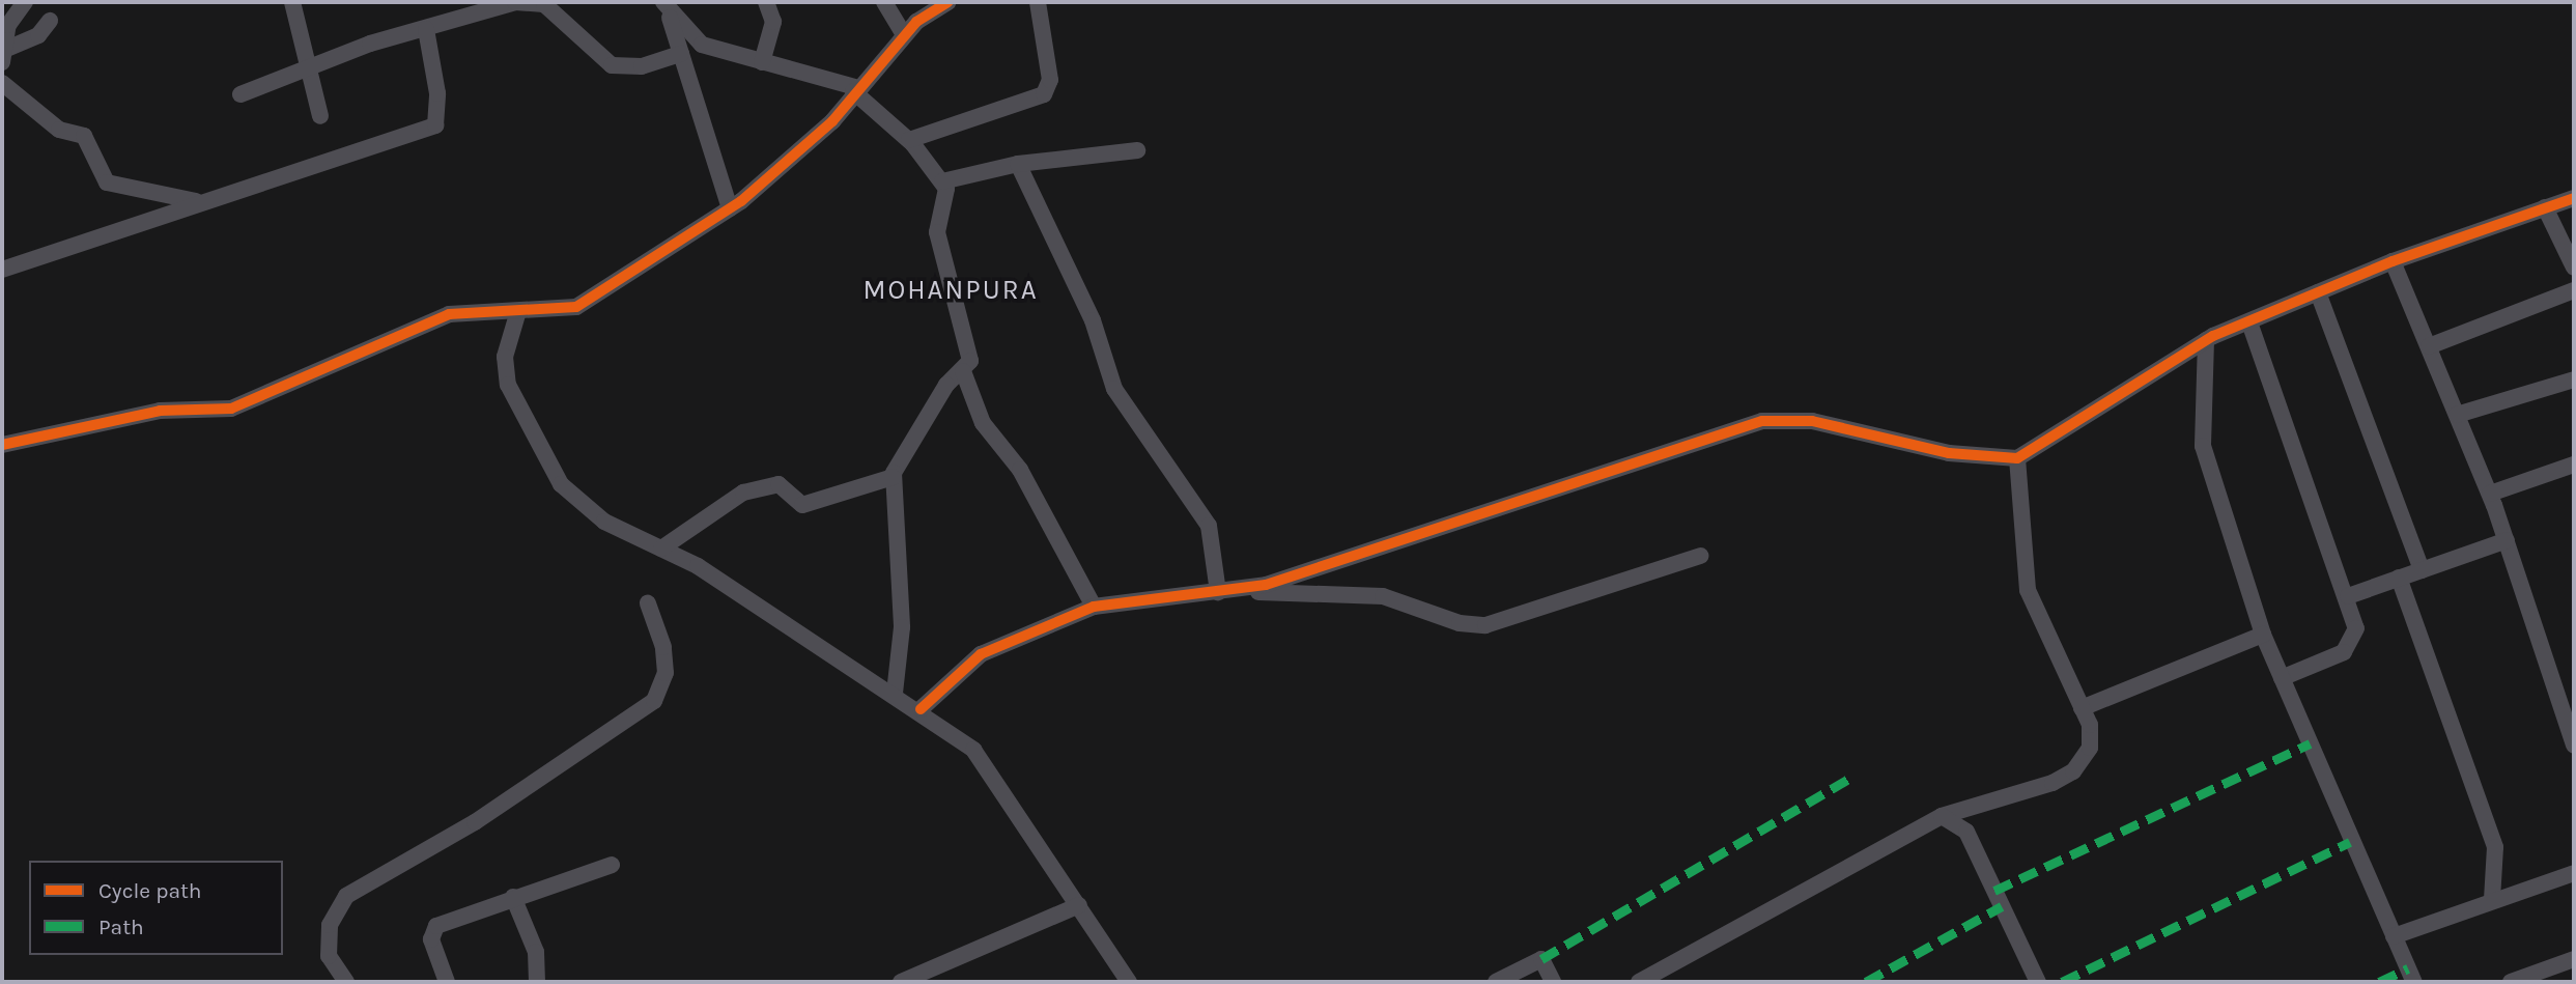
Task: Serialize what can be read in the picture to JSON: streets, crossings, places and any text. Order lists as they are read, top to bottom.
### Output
{
  "districts": ["MOHANPURA"],
  "legend": ["Cycle path", "Path"]
}
